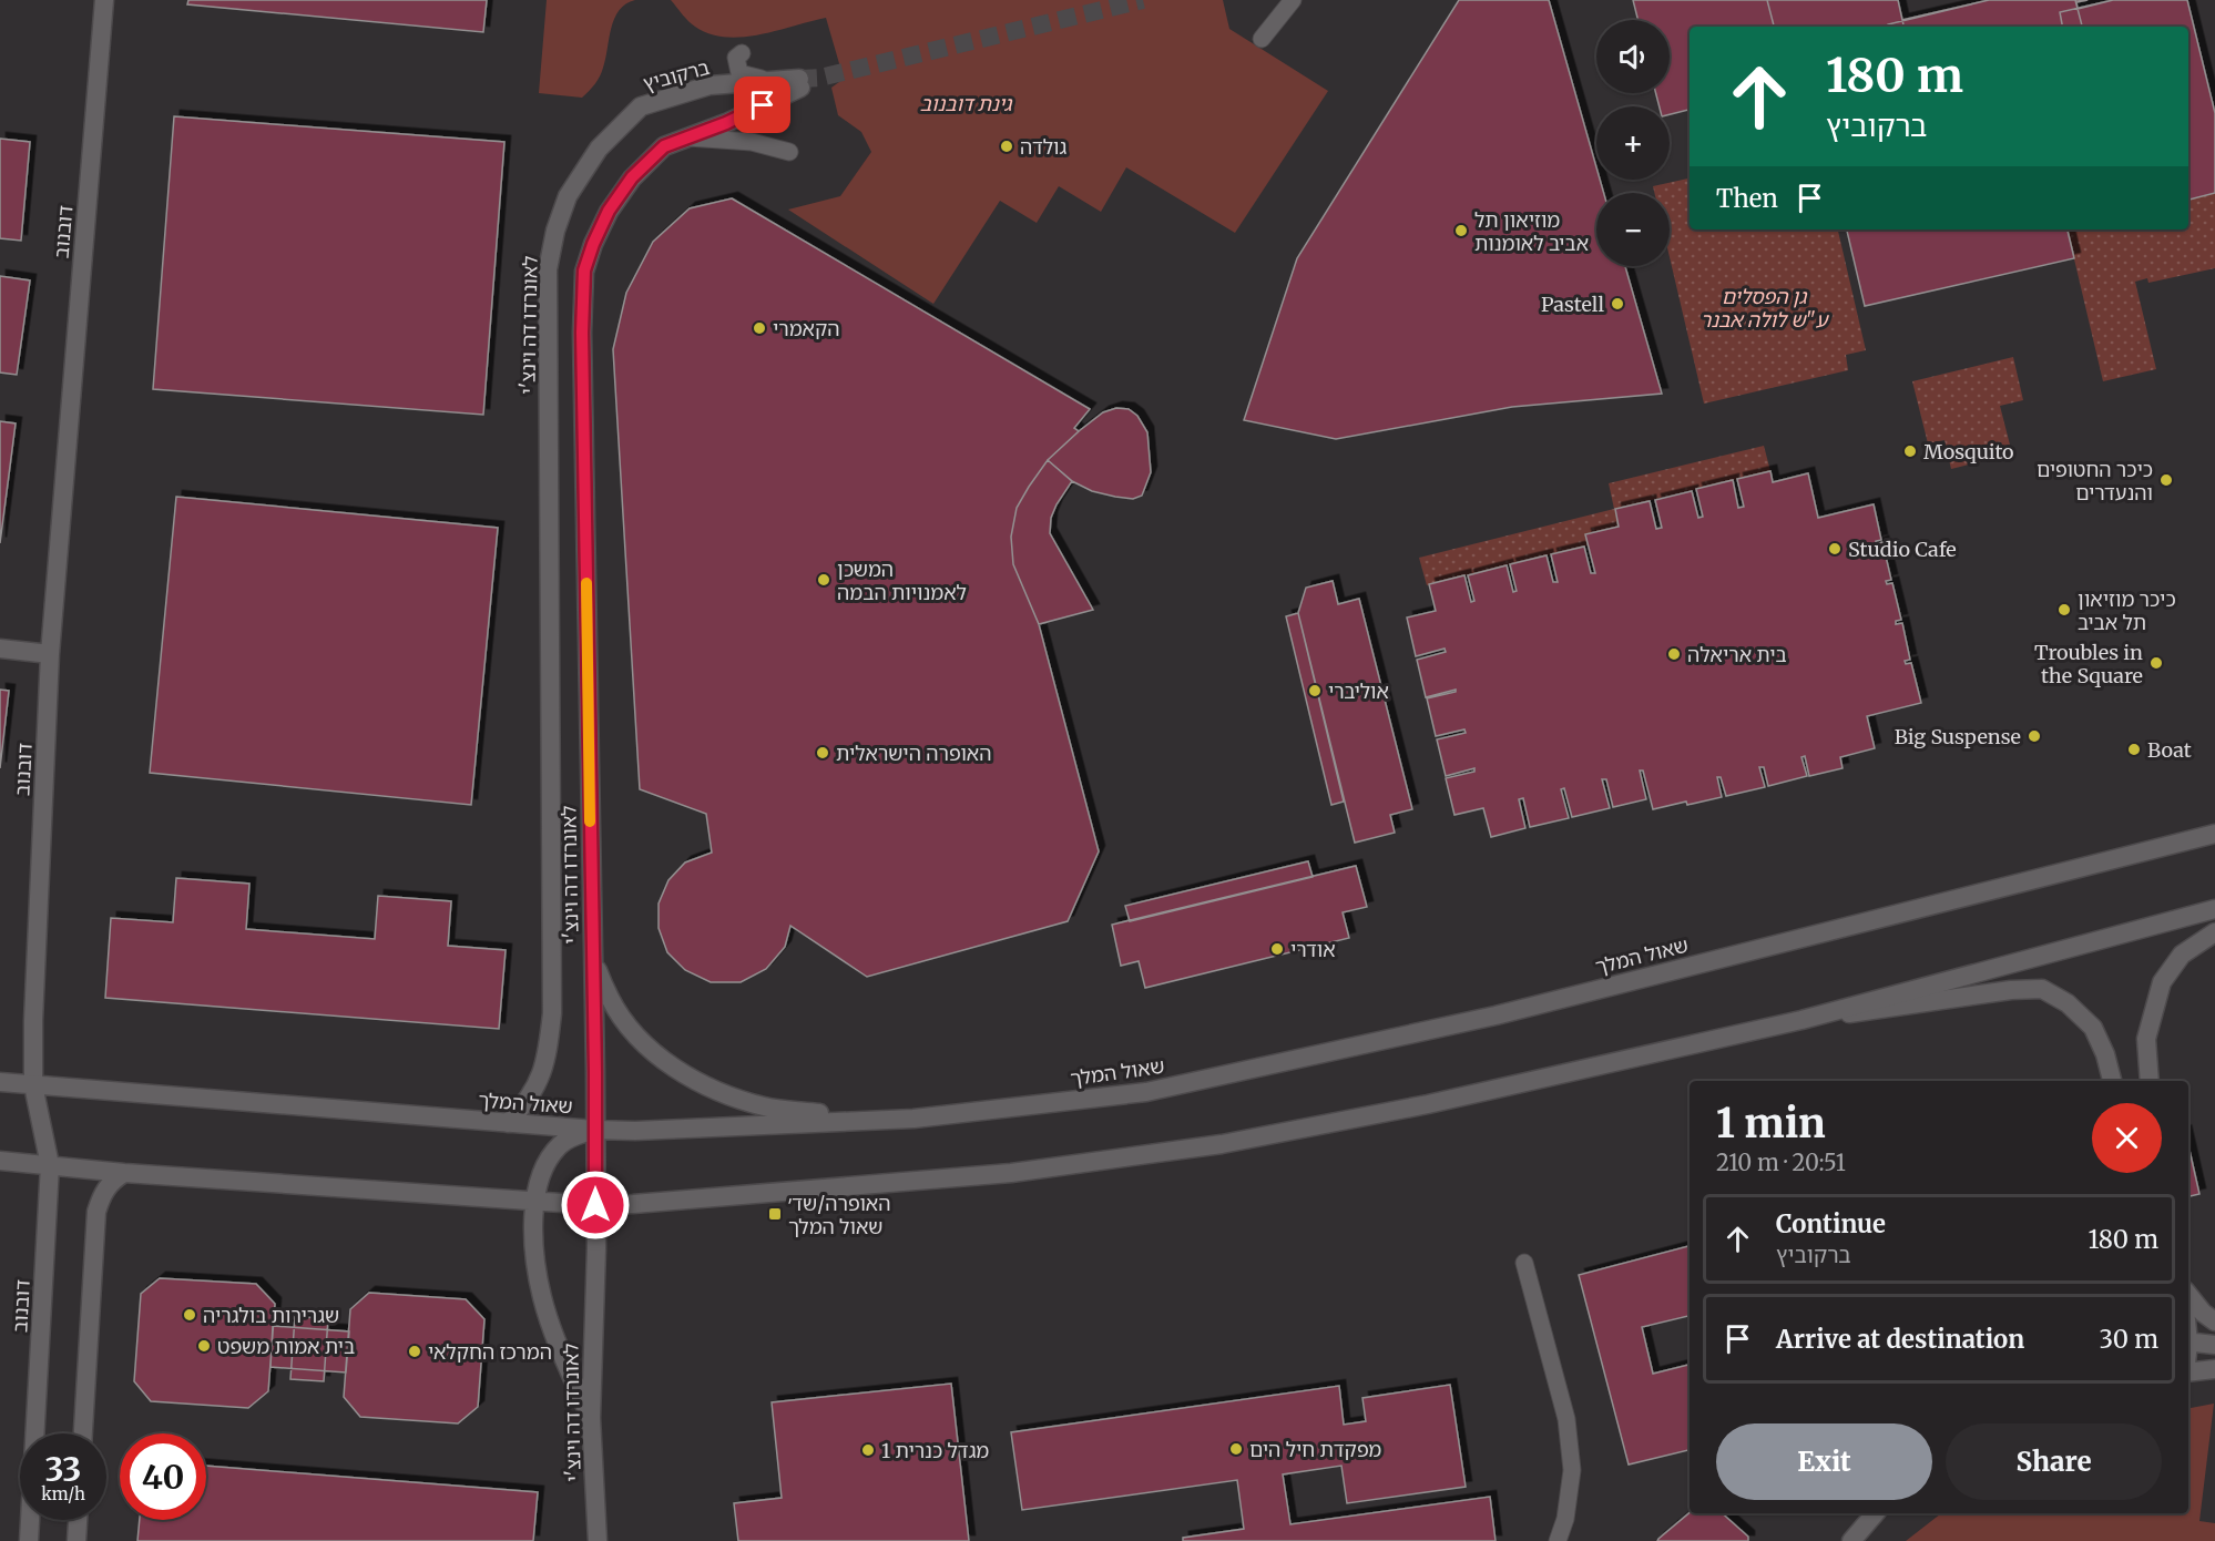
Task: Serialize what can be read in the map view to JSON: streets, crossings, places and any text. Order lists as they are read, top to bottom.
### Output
{
  "streets": {
    "street": [
      "ברקוביץ",
      "דובנוב",
      "לאונרדו דה וינצ'י",
      "שאול המלך"
    ]
  },
  "crossings": [
    ["ברקוביץ", "לאונרדו דה וינצ'י"],
    ["דובנוב", "שאול המלך"],
    ["לאונרדו דה וינצ'י", "שאול המלך"]
  ],
  "parks": ["גינת דובנוב", "גן הפסלים ע\"ש לולה אבנר"],
  "places": {
    "other": [
      "גולדה",
      "מוזיאון תל אביב לאומנות",
      "Pastell",
      "הקאמרי",
      "Mosquito",
      "כיכר החטופים והנעדרים",
      "Studio Cafe",
      "המשכן לאמנויות הבמה",
      "כיכר מוזיאון תל אביב",
      "בית אריאלה",
      "Troubles in the Square",
      "אוליברי",
      "Big Suspense",
      "Boat",
      "האופרה הישראלית",
      "אודרי",
      "שגרירות בולגריה",
      "בית אמות משפט",
      "המרכז החקלאי",
      "מפקדת חיל הים",
      "מגדל כנרית 1"
    ],
    "transit": ["האופרה/שד׳ שאול המלך"]
  },
  "page": {
    "map_buttons": ["+", "−"],
    "turn": ["180 m", "ברקוביץ"],
    "then": "Then",
    "heading": ["1 min", "210 m · 20:51"],
    "list": [
      {
        "name": "Continue",
        "note": "ברקוביץ",
        "value": "180 m"
      },
      {
        "name": "Arrive at destination",
        "value": "30 m"
      }
    ],
    "buttons": ["Exit", "Share"],
    "speed": "33 km/h",
    "limit": "40"
  }
}
